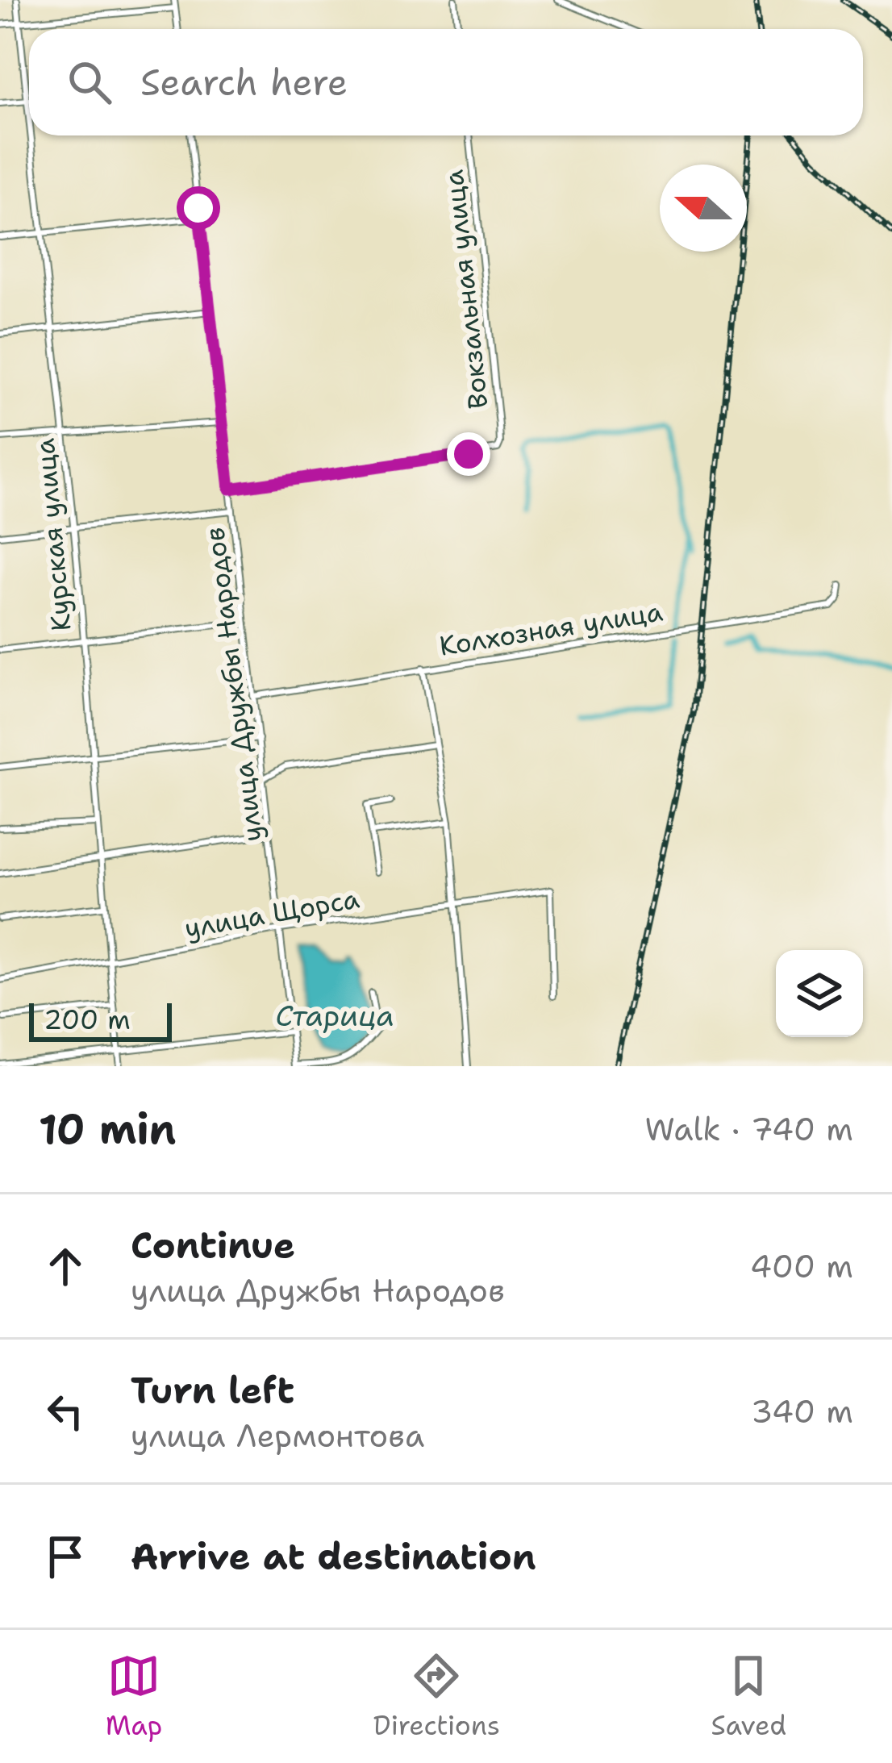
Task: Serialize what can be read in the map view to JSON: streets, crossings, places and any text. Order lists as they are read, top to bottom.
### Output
{
  "streets": {
    "street": [
      "Вокзальная улица",
      "Курская улица",
      "Колхозная улица",
      "улица Дружбы Народов",
      "улица Щорса"
    ]
  },
  "crossings": [
    ["Вокзальная улица", "улица Дружбы Народов"],
    ["Курская улица", "улица Щорса"],
    ["Колхозная улица", "улица Дружбы Народов"],
    ["улица Дружбы Народов", "улица Щорса"]
  ],
  "water": ["Старица"],
  "scale_bar": "200 m",
  "north": "left",
  "page": {
    "search": "Search here",
    "scale": "200 m",
    "heading": ["10 min", "Walk · 740 m"],
    "list": [
      ["Continue", "улица Дружбы Народов", "400 m"],
      ["Turn left", "улица Лермонтова", "340 m"],
      "Arrive at destination"
    ],
    "nav": ["Map", "Directions", "Saved"]
  }
}
